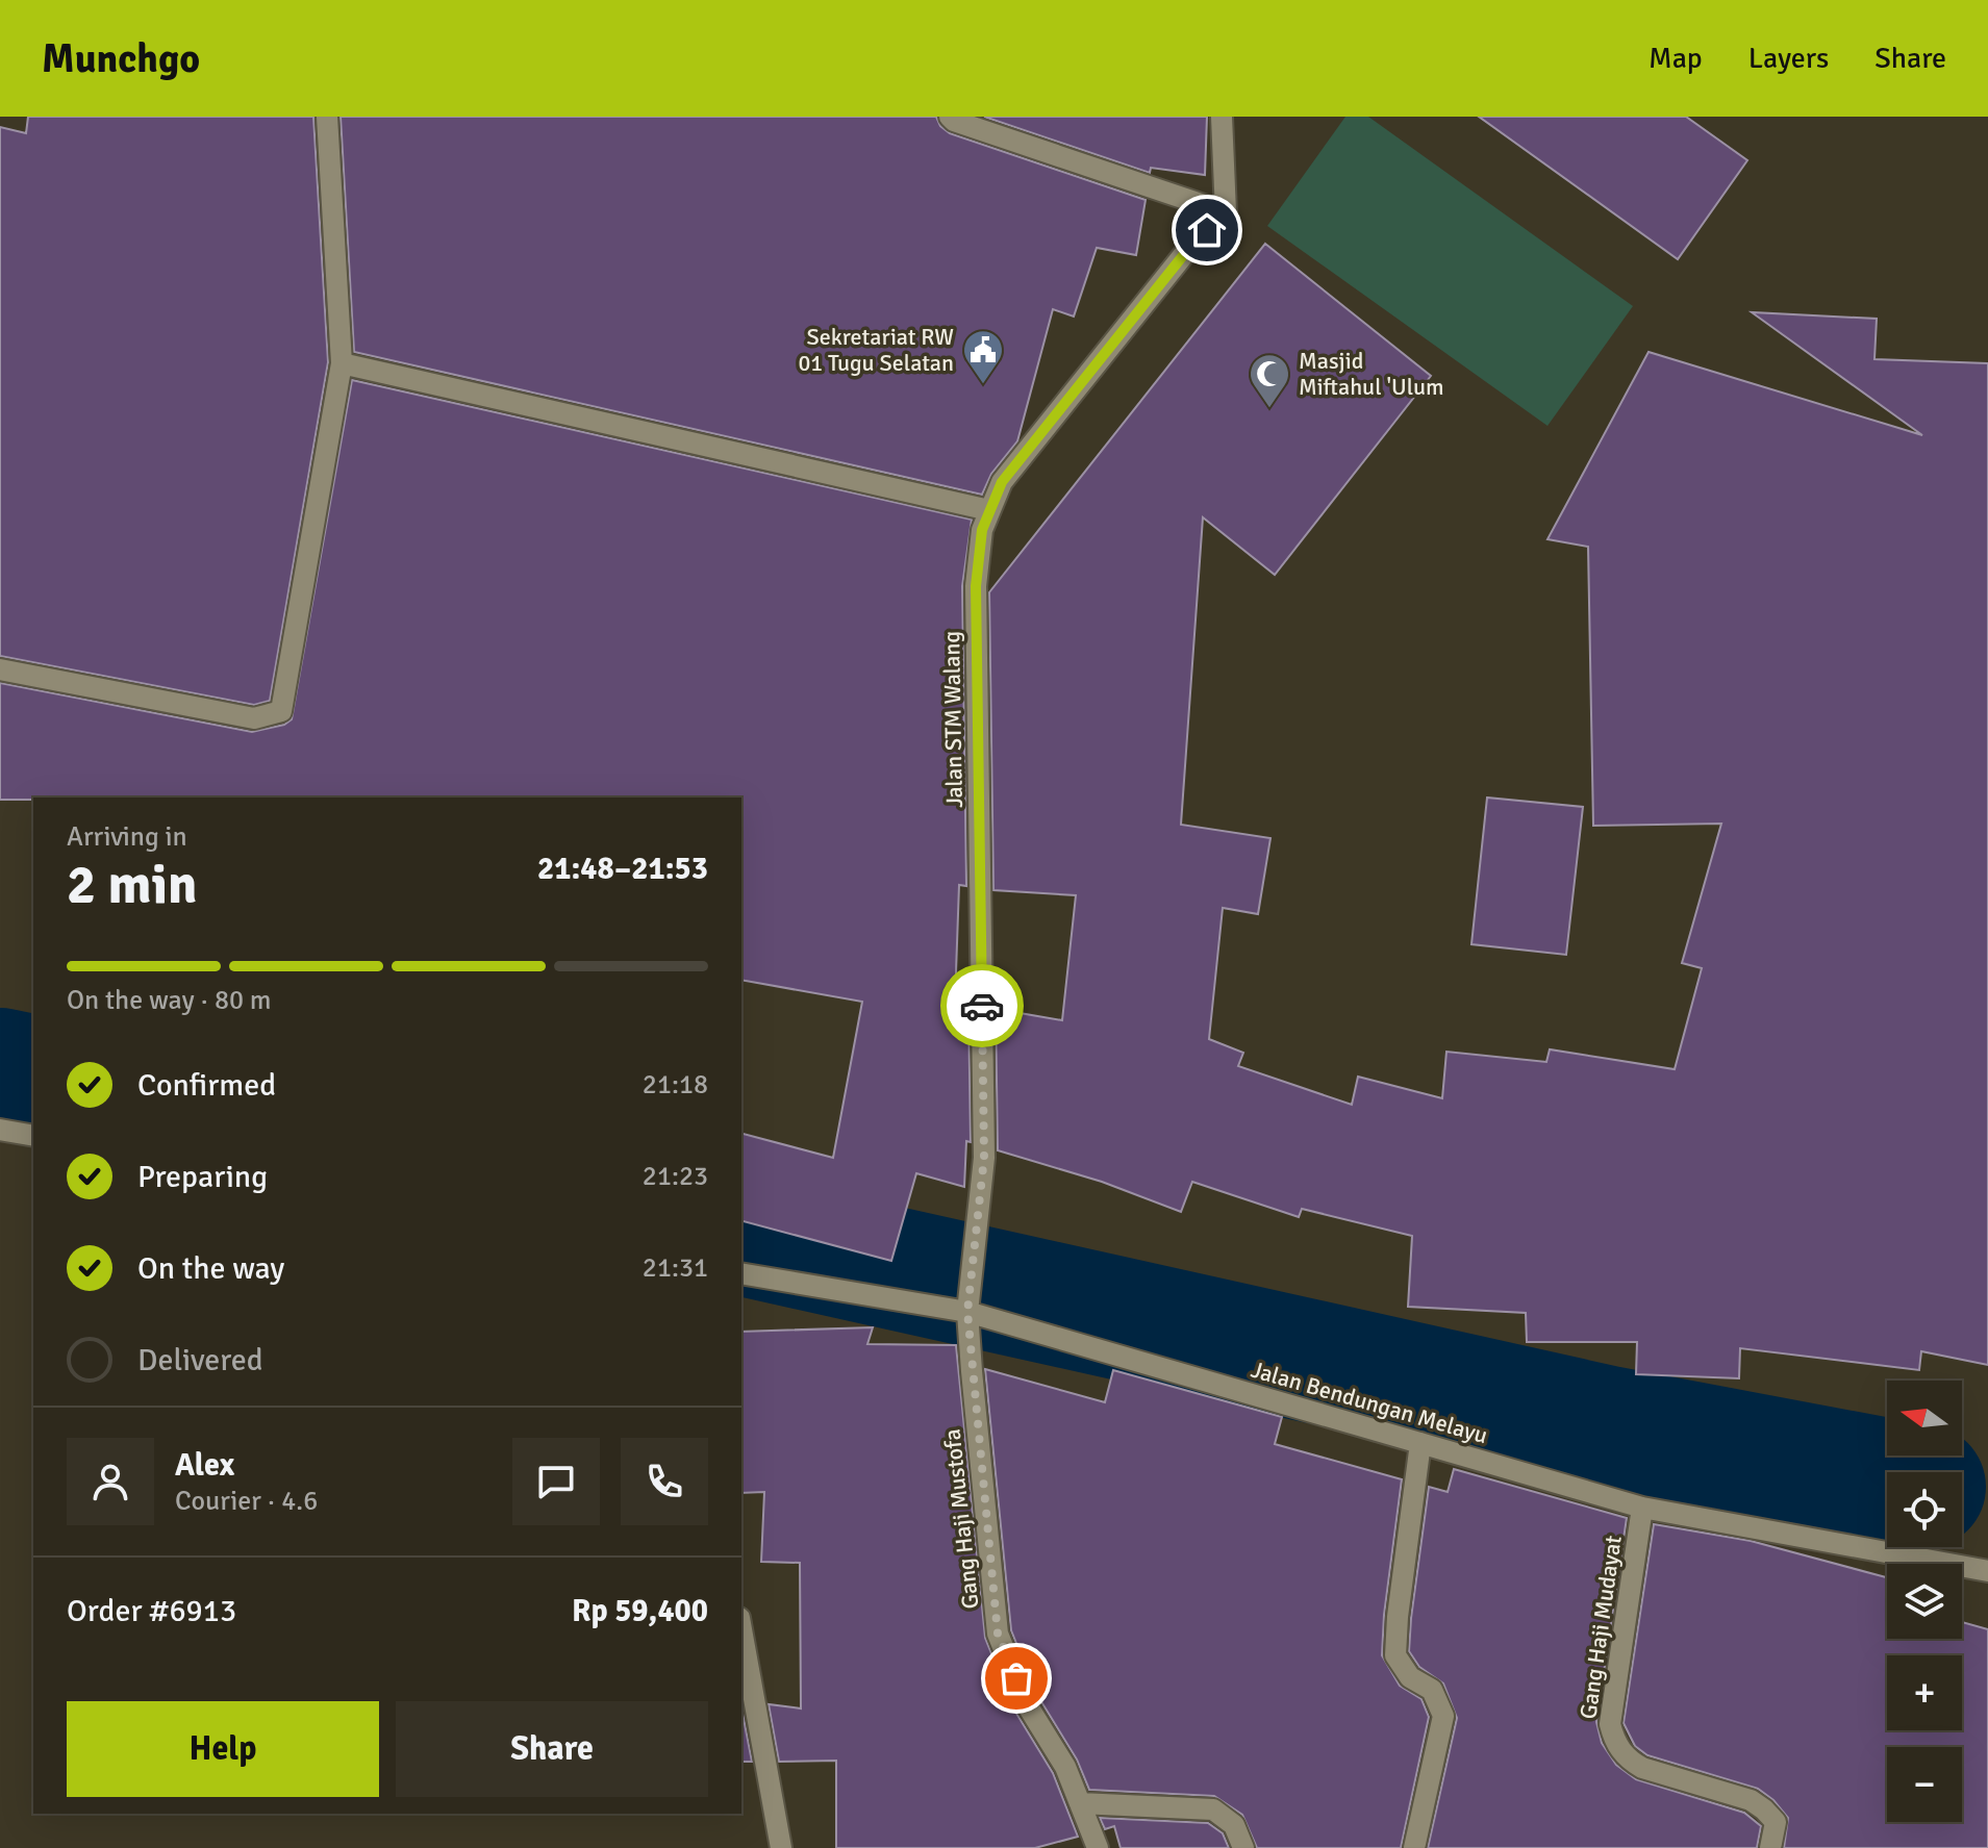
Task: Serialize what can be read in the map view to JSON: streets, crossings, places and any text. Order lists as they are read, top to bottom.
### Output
{
  "streets": {
    "street": [
      "Jalan STM Walang",
      "Jalan Bendungan Melayu",
      "Gang Haji Mustofa",
      "Gang Haji Mudayat"
    ]
  },
  "crossings": [
    ["Jalan STM Walang", "Jalan Bendungan Melayu"],
    ["Jalan STM Walang", "Gang Haji Mustofa"],
    ["Jalan Bendungan Melayu", "Gang Haji Mustofa"],
    ["Jalan Bendungan Melayu", "Gang Haji Mudayat"]
  ],
  "places": {
    "public building": ["Sekretariat RW 01 Tugu Selatan"],
    "mosque": ["Masjid Miftahul 'Ulum"]
  },
  "north": "left",
  "page": {
    "header": "Munchgo",
    "nav": ["Map", "Layers", "Share"],
    "heading": ["2 min", "Arriving in", "21:48–21:53"],
    "panel": [
      "Alex",
      "Courier · 4.6",
      "Order #6913",
      "Rp 59,400"
    ],
    "bar": "On the way · 80 m",
    "list": [
      ["Confirmed", "21:18"],
      ["Preparing", "21:23"],
      ["On the way", "21:31"],
      "Delivered"
    ],
    "map_buttons": ["+", "−"],
    "buttons": ["Help", "Share"]
  }
}
